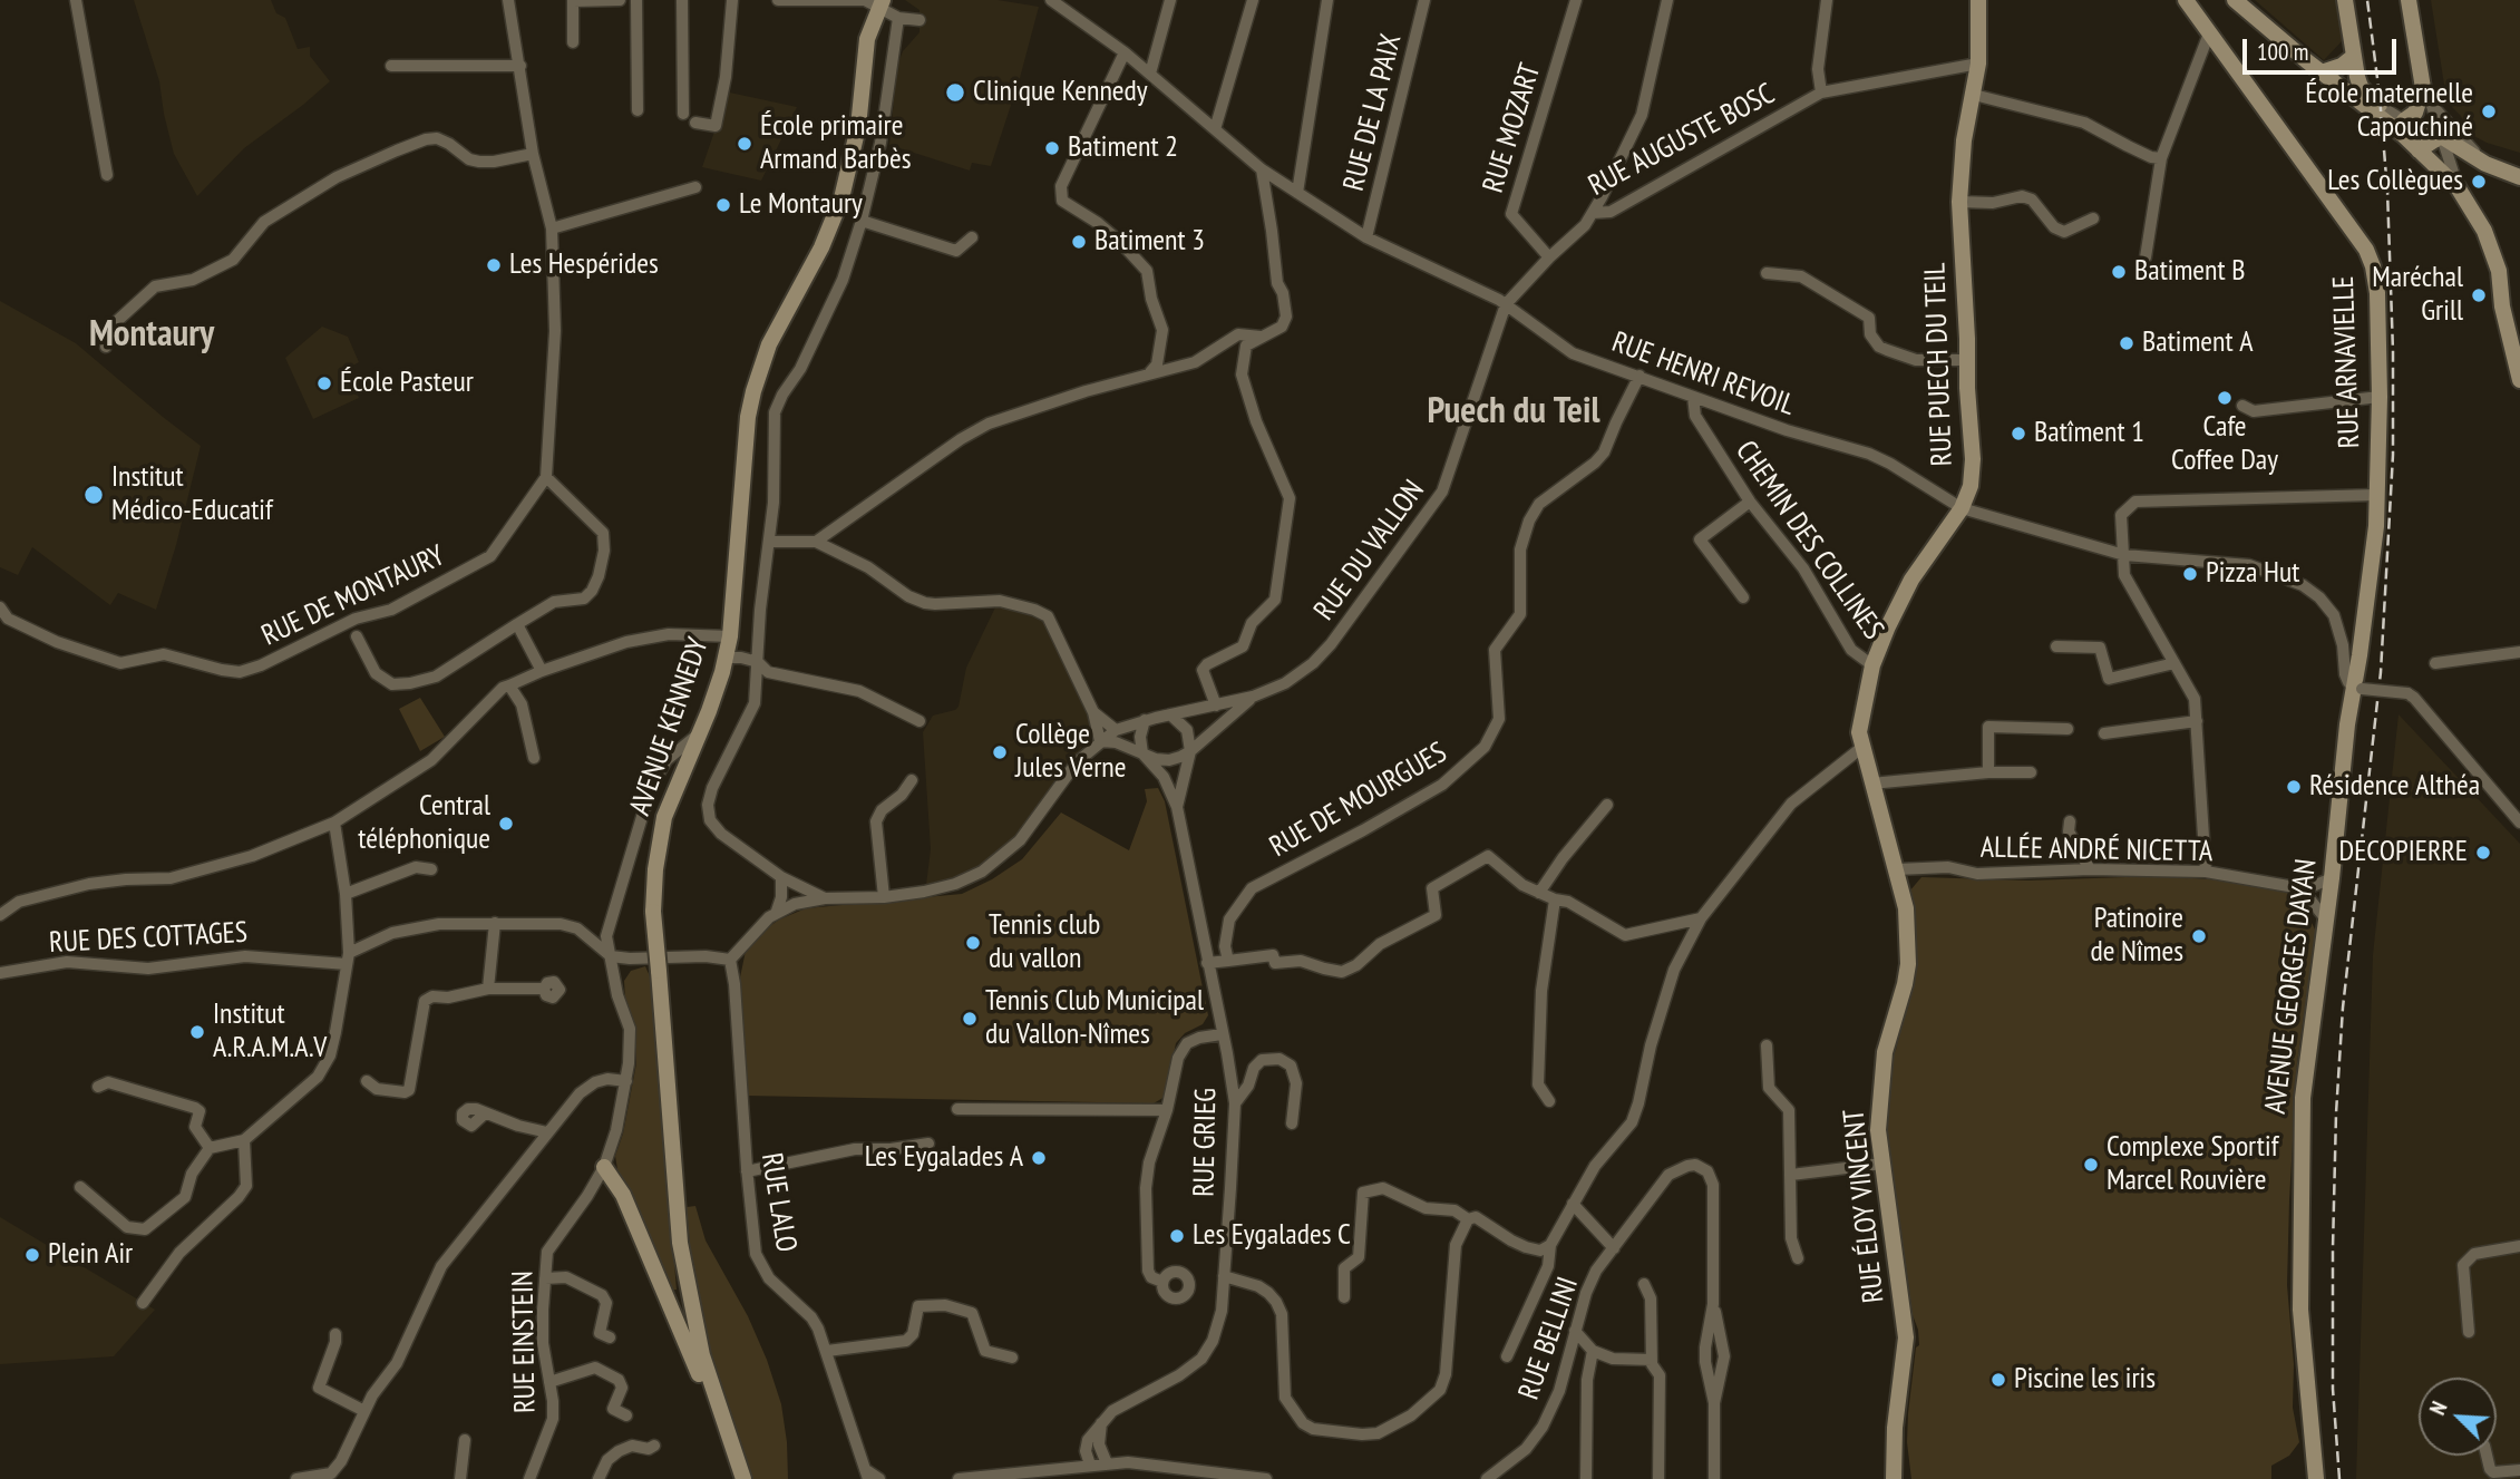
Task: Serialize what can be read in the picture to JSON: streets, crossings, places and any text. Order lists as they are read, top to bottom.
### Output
{
  "streets": {
    "street": [
      "RUE DE LA PAIX",
      "RUE MOZART",
      "RUE AUGUSTE BOSC",
      "RUE ARNAVIELLE",
      "RUE PUECH DU TEIL",
      "RUE HENRI REVOIL",
      "CHEMIN DES COLLINES",
      "RUE DU VALLON",
      "RUE DE MONTAURY",
      "AVENUE KENNEDY",
      "RUE DE MOURGUES",
      "ALLÉE ANDRÉ NICETTA",
      "RUE DES COTTAGES",
      "AVENUE GEORGES DAYAN",
      "RUE GRIEG",
      "RUE LALO",
      "RUE ÉLOY VINCENT",
      "RUE BELLINI",
      "RUE EINSTEIN"
    ]
  },
  "crossings": [
    ["RUE DE LA PAIX", "RUE HENRI REVOIL"],
    ["RUE MOZART", "RUE AUGUSTE BOSC"],
    ["RUE AUGUSTE BOSC", "RUE PUECH DU TEIL"],
    ["RUE AUGUSTE BOSC", "RUE HENRI REVOIL"],
    ["RUE AUGUSTE BOSC", "RUE DU VALLON"],
    ["RUE ARNAVIELLE", "RUE HENRI REVOIL"],
    ["RUE ARNAVIELLE", "AVENUE GEORGES DAYAN"],
    ["RUE PUECH DU TEIL", "RUE HENRI REVOIL"],
    ["RUE PUECH DU TEIL", "CHEMIN DES COLLINES"],
    ["RUE PUECH DU TEIL", "RUE ÉLOY VINCENT"],
    ["RUE HENRI REVOIL", "CHEMIN DES COLLINES"],
    ["RUE HENRI REVOIL", "RUE DU VALLON"],
    ["RUE HENRI REVOIL", "RUE DE MOURGUES"],
    ["RUE HENRI REVOIL", "AVENUE GEORGES DAYAN"],
    ["RUE DU VALLON", "RUE GRIEG"],
    ["AVENUE KENNEDY", "RUE EINSTEIN"],
    ["ALLÉE ANDRÉ NICETTA", "AVENUE GEORGES DAYAN"],
    ["ALLÉE ANDRÉ NICETTA", "RUE ÉLOY VINCENT"],
    ["RUE DES COTTAGES", "RUE EINSTEIN"]
  ],
  "districts": ["Montaury", "Puech du Teil"],
  "places": [
    "Clinique Kennedy",
    "École maternelle Capouchiné",
    "École primaire Armand Barbès",
    "Batiment 2",
    "Les Collègues",
    "Le Montaury",
    "Batiment 3",
    "Les Hespérides",
    "Batiment B",
    "Maréchal Grill",
    "Batiment A",
    "École Pasteur",
    "Cafe Coffee Day",
    "Batîment 1",
    "Institut Médico-Educatif",
    "Pizza Hut",
    "Collège Jules Verne",
    "Résidence Althéa",
    "Central téléphonique",
    "DECOPIERRE",
    "Patinoire de Nîmes",
    "Tennis club du vallon",
    "Tennis Club Municipal du Vallon-Nîmes",
    "Institut A.R.A.M.A.V",
    "Les Eygalades A",
    "Complexe Sportif Marcel Rouvière",
    "Les Eygalades C",
    "Plein Air",
    "Piscine les iris"
  ],
  "scale_bar": "100 m",
  "north": "top left"
}
